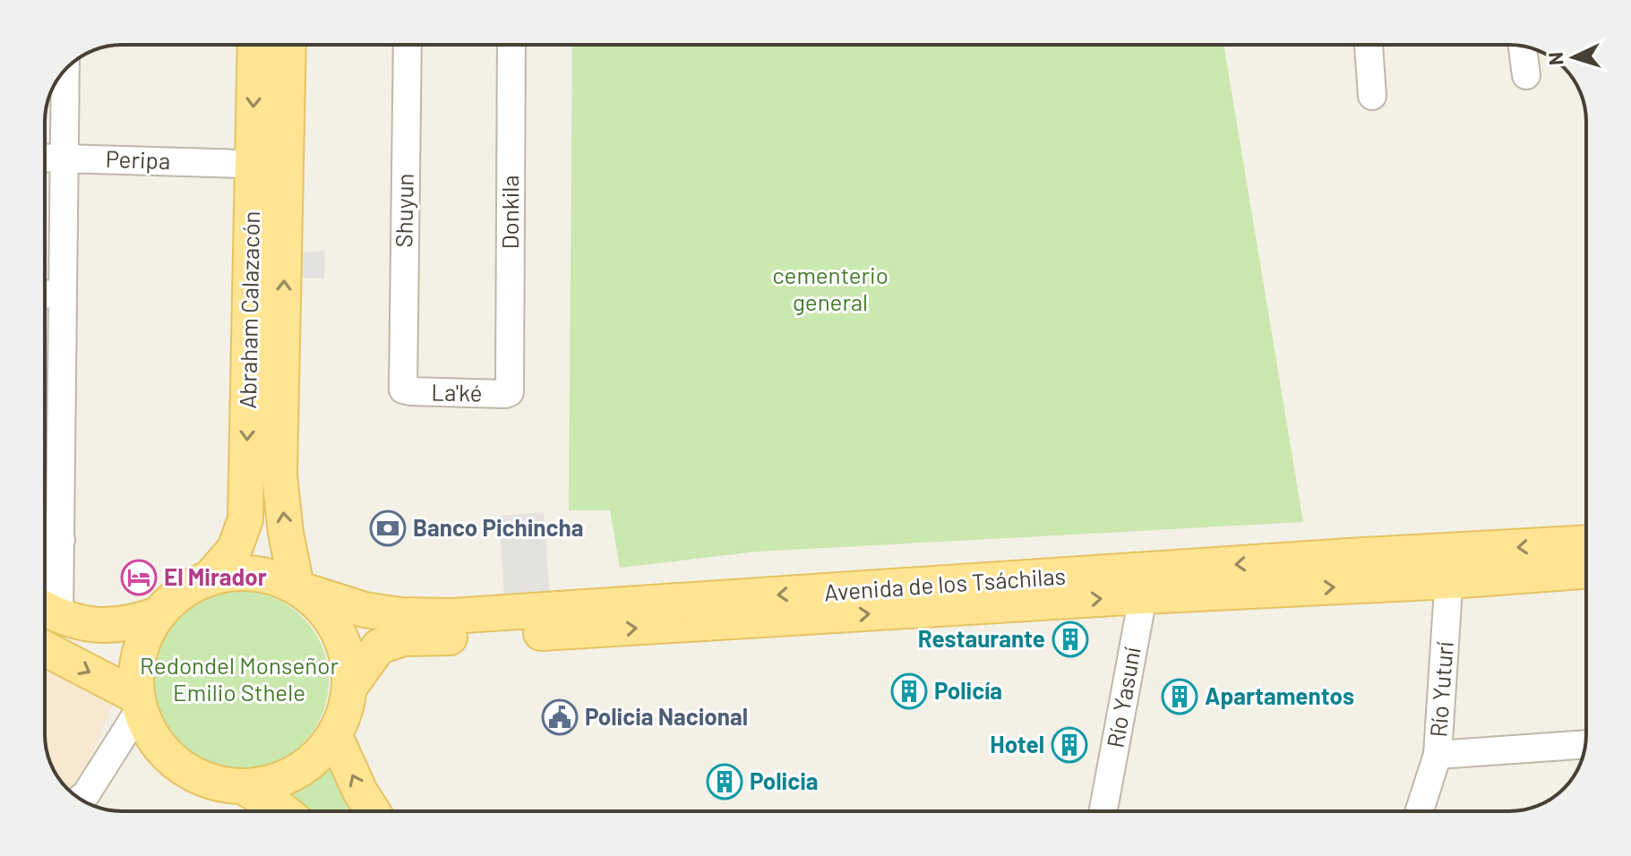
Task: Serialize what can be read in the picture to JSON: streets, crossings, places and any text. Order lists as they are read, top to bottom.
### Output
{
  "streets": {
    "main road": ["Abraham Calazacón", "Avenida de los Tsáchilas"],
    "street": [
      "Peripa",
      "Shuyun",
      "Donkila",
      "La'ké",
      "Río Yuturí",
      "Río Yasuní"
    ]
  },
  "crossings": [
    ["Shuyun", "La'ké"],
    ["Donkila", "La'ké"],
    ["Abraham Calazacón", "Avenida de los Tsáchilas"],
    ["Avenida de los Tsáchilas", "Río Yuturí"],
    ["Avenida de los Tsáchilas", "Río Yasuní"]
  ],
  "parks": ["cementerio general", "Redondel Monseñor Emilio Sthele"],
  "places": {
    "bank": ["Banco Pichincha"],
    "hotel": ["El Mirador"],
    "building": [
      "Restaurante",
      "Policía",
      "Apartamentos",
      "Hotel",
      "Policia"
    ],
    "public building": ["Policia Nacional"]
  },
  "north": "left"
}
